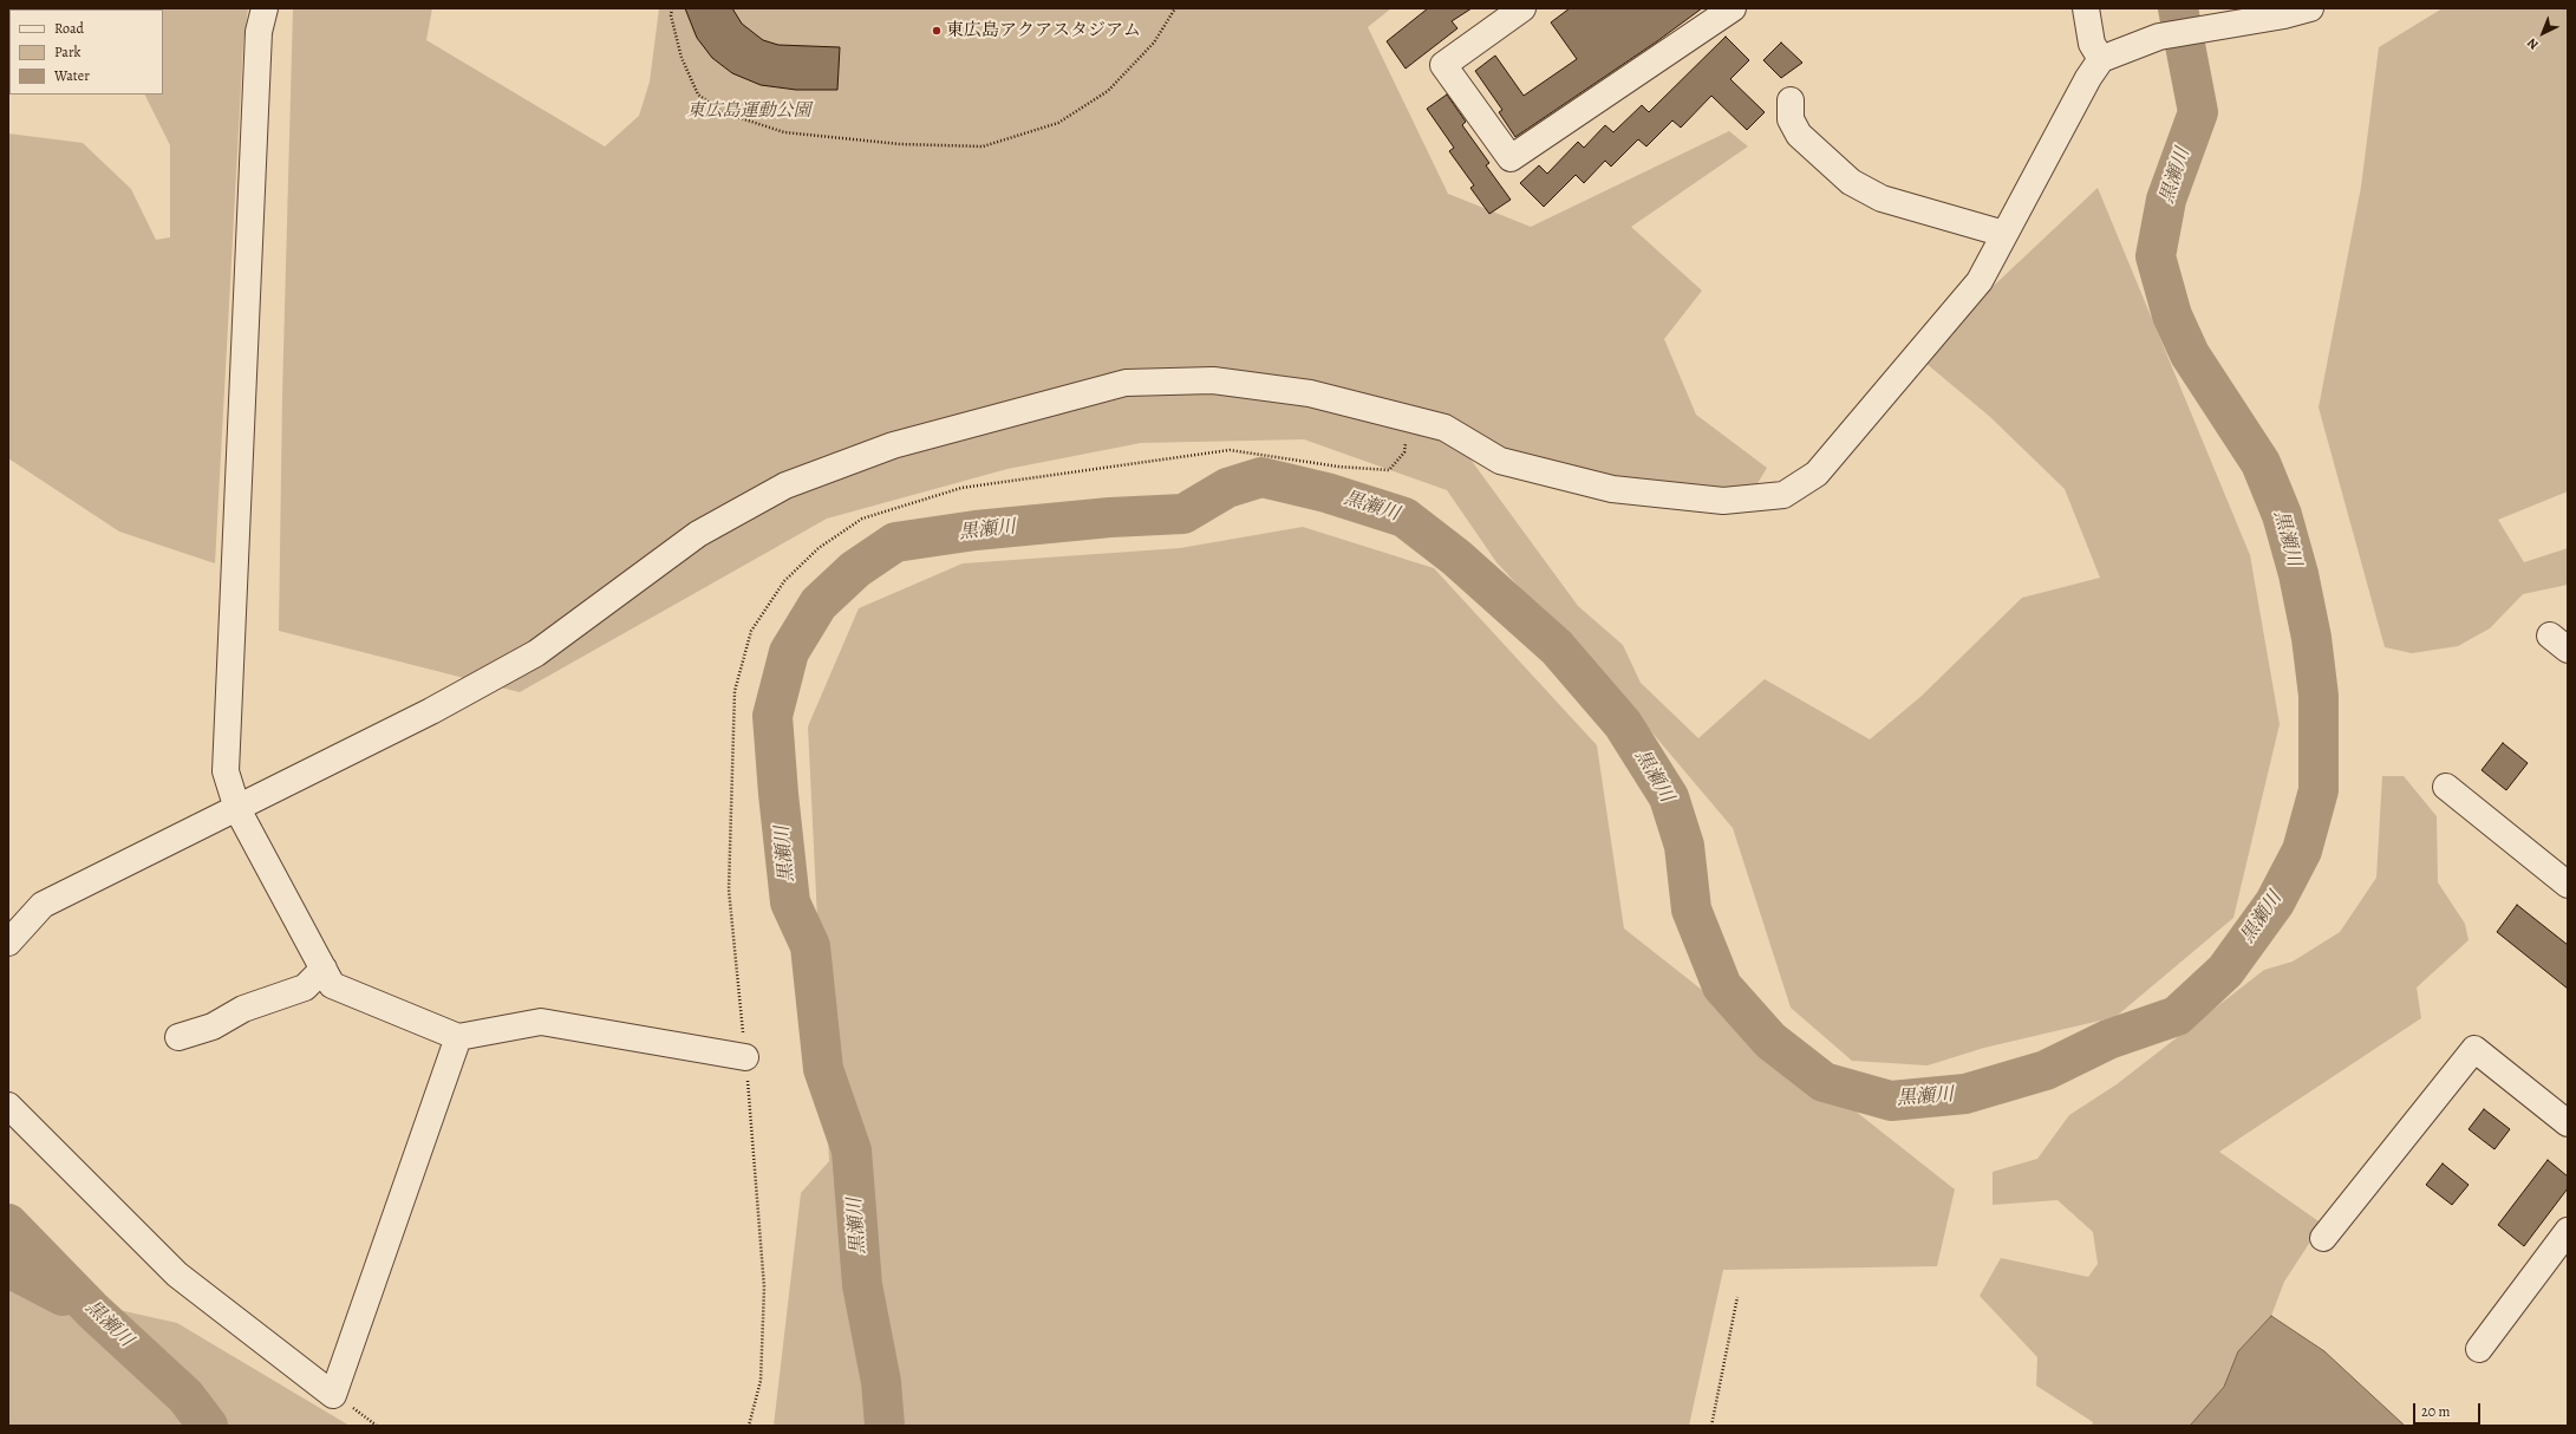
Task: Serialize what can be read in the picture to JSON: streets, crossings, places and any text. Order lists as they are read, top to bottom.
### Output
{
  "water": ["黒瀬川"],
  "parks": ["東広島運動公園"],
  "places": ["東広島アクアスタジアム"],
  "legend": ["Road", "Park", "Water"],
  "scale_bar": "20 m",
  "north": "bottom left"
}
